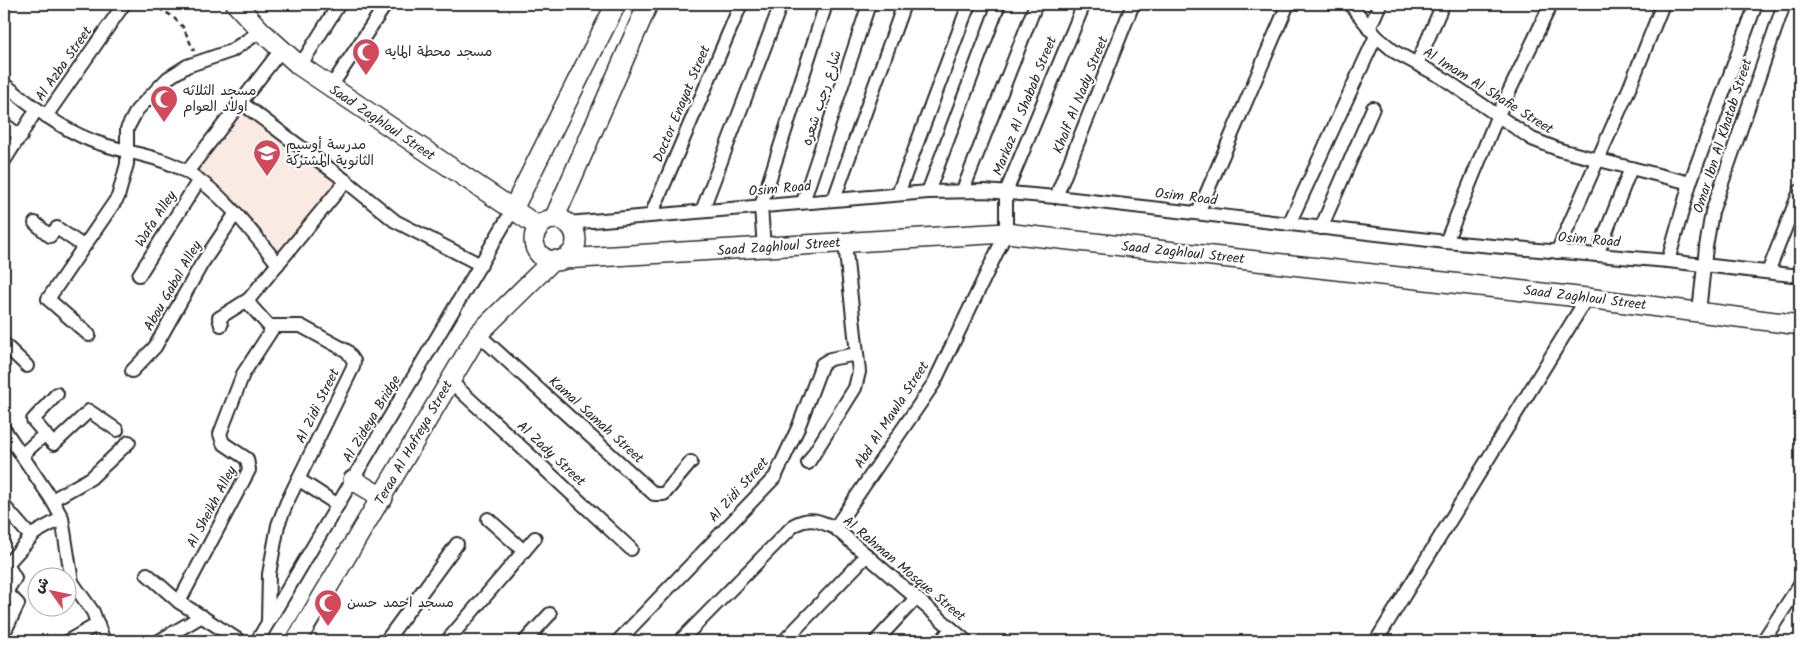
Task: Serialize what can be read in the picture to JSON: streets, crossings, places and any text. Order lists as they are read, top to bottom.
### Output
{
  "streets": {
    "street": [
      "Al Azba Street",
      "Al Imam Al Shafie Street",
      "Khalf Al Nady Street",
      "شارع رجب شعره",
      "Doctor Enayat Street",
      "Markaz Al Shabab Street",
      "Saad Zaghloul Street",
      "Omar Ibn Al Khatab Street",
      "Osim Road",
      "Wafa Alley",
      "Abou Gabal Alley",
      "Al Zidi Street",
      "Abd Al Mawla Street",
      "Al Zideya Bridge",
      "Kamal Samah Street",
      "Teraa Al Hafreya Street",
      "Al Zady Street",
      "Al Sheikh Alley",
      "Al Rahman Mosque Street"
    ]
  },
  "crossings": [
    ["Al Imam Al Shafie Street", "Omar Ibn Al Khatab Street"],
    ["Khalf Al Nady Street", "Osim Road"],
    ["شارع رجب شعره", "Osim Road"],
    ["Doctor Enayat Street", "Osim Road"],
    ["Markaz Al Shabab Street", "Osim Road"],
    ["Saad Zaghloul Street", "Omar Ibn Al Khatab Street"],
    ["Saad Zaghloul Street", "Osim Road"],
    ["Saad Zaghloul Street", "Abd Al Mawla Street"],
    ["Saad Zaghloul Street", "Al Zideya Bridge"],
    ["Saad Zaghloul Street", "Teraa Al Hafreya Street"],
    ["Omar Ibn Al Khatab Street", "Osim Road"],
    ["Osim Road", "Teraa Al Hafreya Street"],
    ["Al Zidi Street", "Al Zideya Bridge"],
    ["Al Zidi Street", "Al Sheikh Alley"],
    ["Abd Al Mawla Street", "Al Rahman Mosque Street"],
    ["Kamal Samah Street", "Teraa Al Hafreya Street"],
    ["Teraa Al Hafreya Street", "Al Zady Street"]
  ],
  "places": {
    "mosque": ["مسجد محطة المايه", "مسجد الثلاثه اولاد العوام", "مسجد احمد حسن"],
    "school or university": ["مدرسة أوسيم الثانوية المشتركة"]
  },
  "north": "top left"
}
